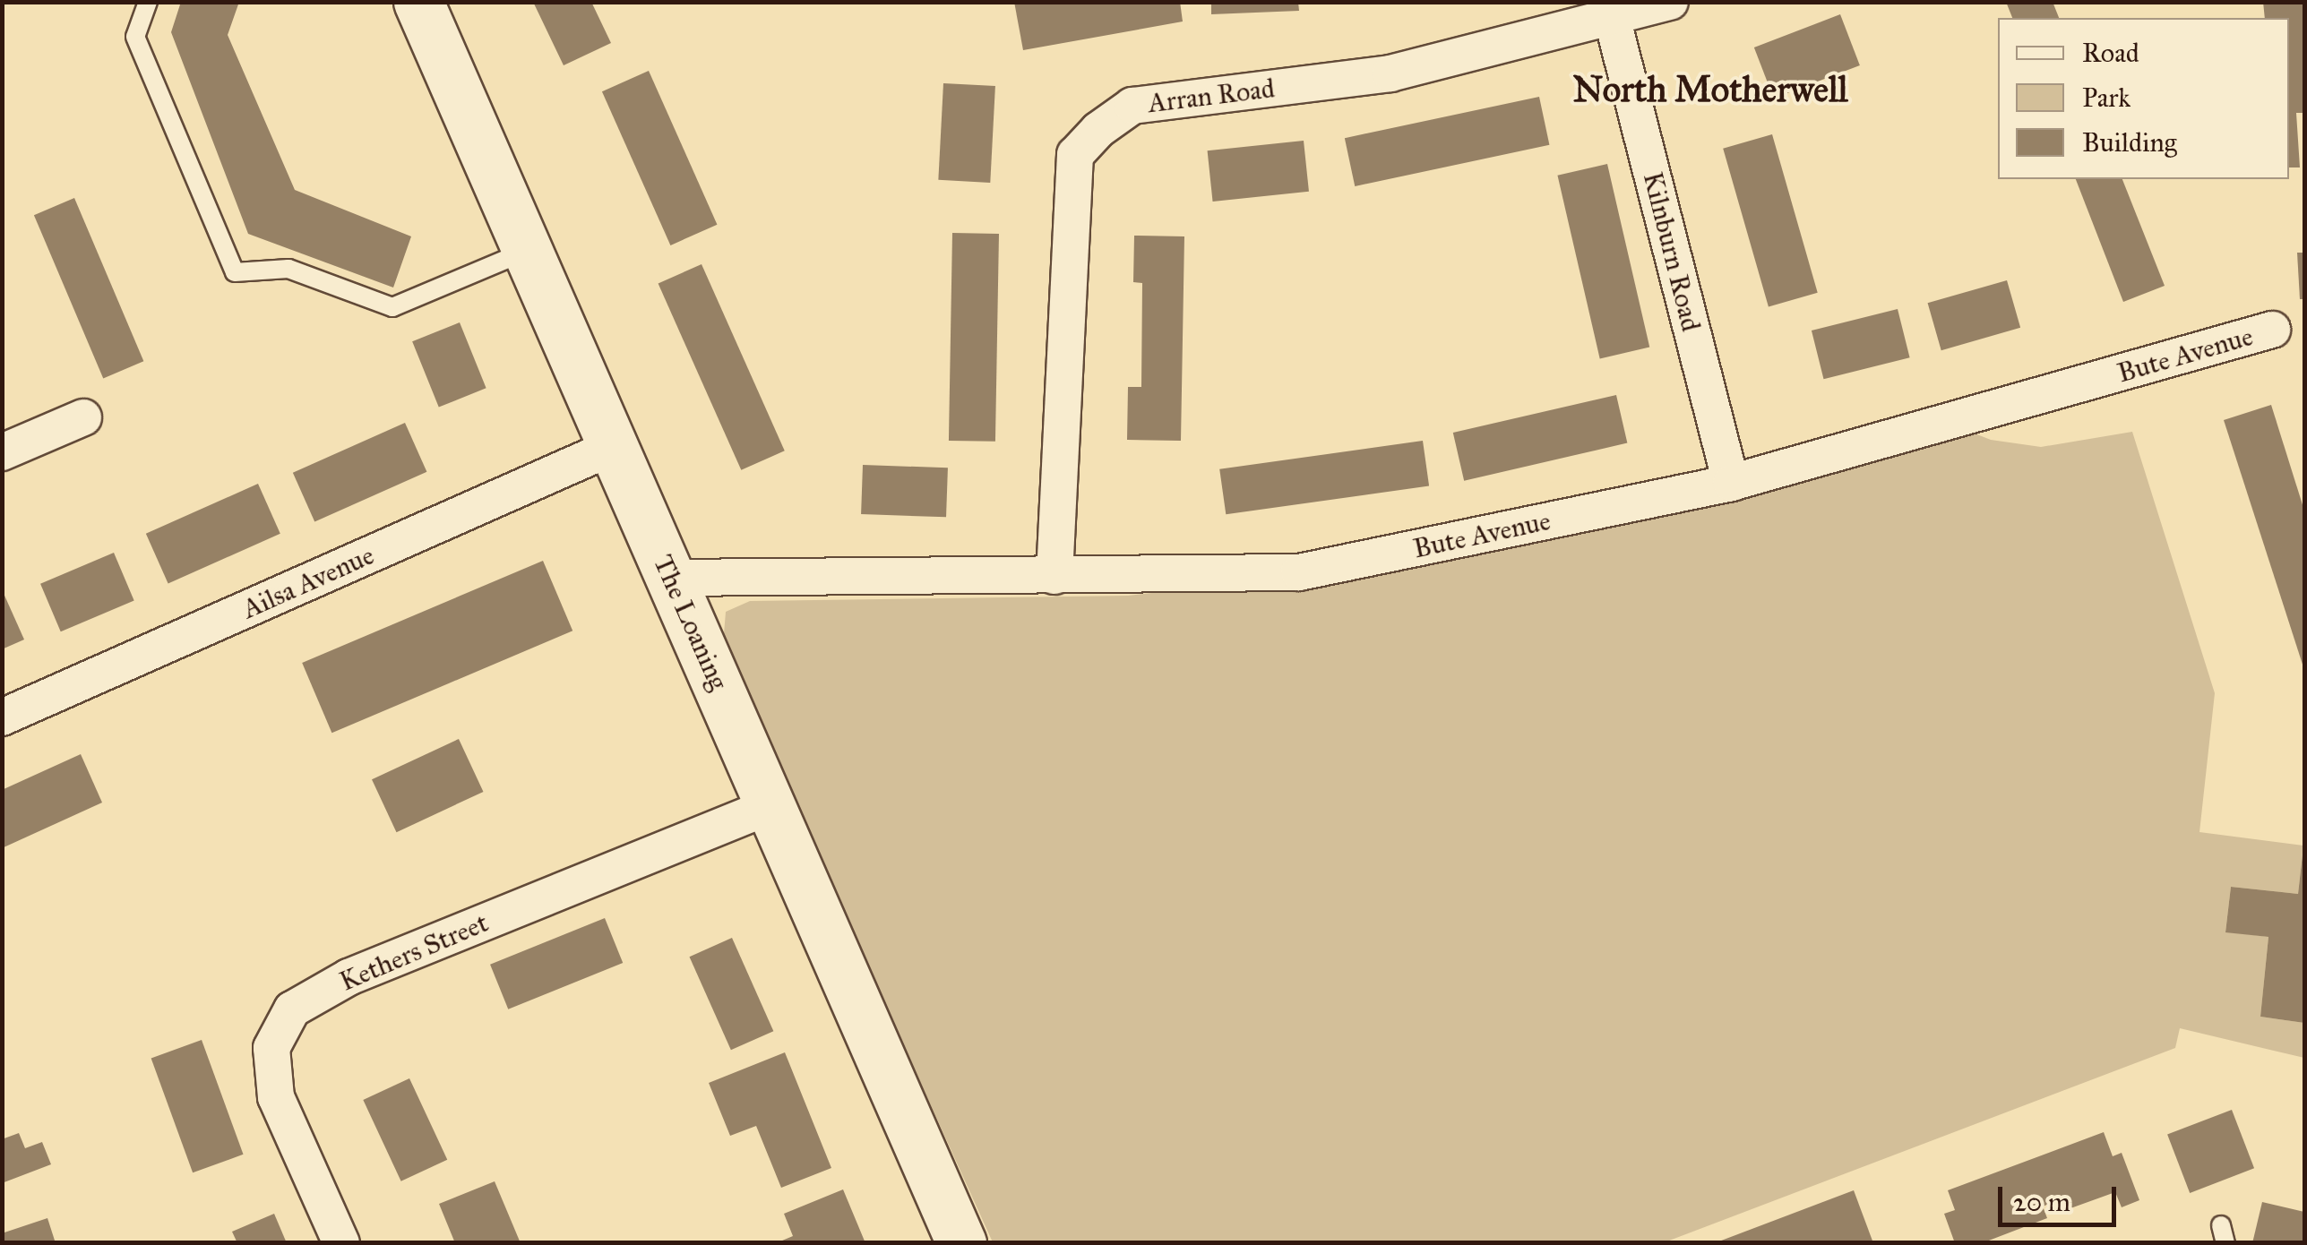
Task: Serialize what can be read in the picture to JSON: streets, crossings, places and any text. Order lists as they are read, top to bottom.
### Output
{
  "streets": {
    "street": [
      "Arran Road",
      "Kilnburn Road",
      "Bute Avenue",
      "Ailsa Avenue",
      "The Loaning",
      "Kethers Street"
    ]
  },
  "crossings": [
    ["Arran Road", "Kilnburn Road"],
    ["Arran Road", "Bute Avenue"],
    ["Kilnburn Road", "Bute Avenue"],
    ["Bute Avenue", "The Loaning"],
    ["Ailsa Avenue", "The Loaning"],
    ["The Loaning", "Kethers Street"]
  ],
  "districts": ["North Motherwell"],
  "legend": ["Road", "Park", "Building"],
  "scale_bar": "20 m"
}
